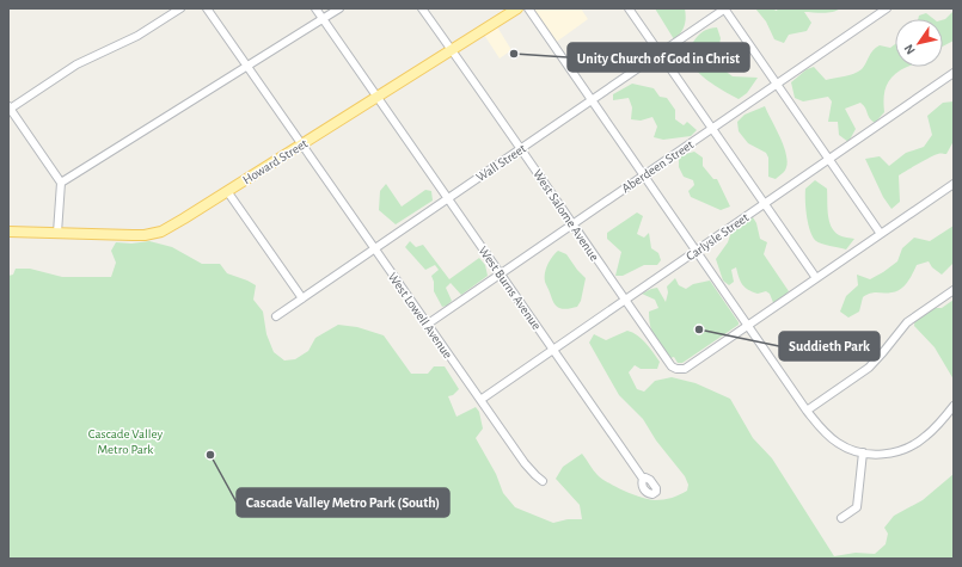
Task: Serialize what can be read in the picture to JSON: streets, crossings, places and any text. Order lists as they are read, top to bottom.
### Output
{
  "streets": {
    "main road": ["Howard Street"],
    "street": [
      "Wall Street",
      "Aberdeen Street",
      "West Salome Avenue",
      "Carlysle Street",
      "West Burns Avenue",
      "West Lowell Avenue"
    ]
  },
  "crossings": [
    ["Howard Street", "West Salome Avenue"],
    ["Howard Street", "West Burns Avenue"],
    ["Howard Street", "West Lowell Avenue"],
    ["Wall Street", "West Salome Avenue"],
    ["Wall Street", "West Burns Avenue"],
    ["Wall Street", "West Lowell Avenue"],
    ["Aberdeen Street", "West Salome Avenue"],
    ["Aberdeen Street", "West Burns Avenue"],
    ["Aberdeen Street", "West Lowell Avenue"],
    ["West Salome Avenue", "Carlysle Street"],
    ["Carlysle Street", "West Burns Avenue"],
    ["Carlysle Street", "West Lowell Avenue"]
  ],
  "parks": ["Cascade Valley Metro Park"],
  "places": ["Unity Church of God in Christ", "Suddieth Park", "Cascade Valley Metro Park (South)"],
  "north": "bottom left"
}
